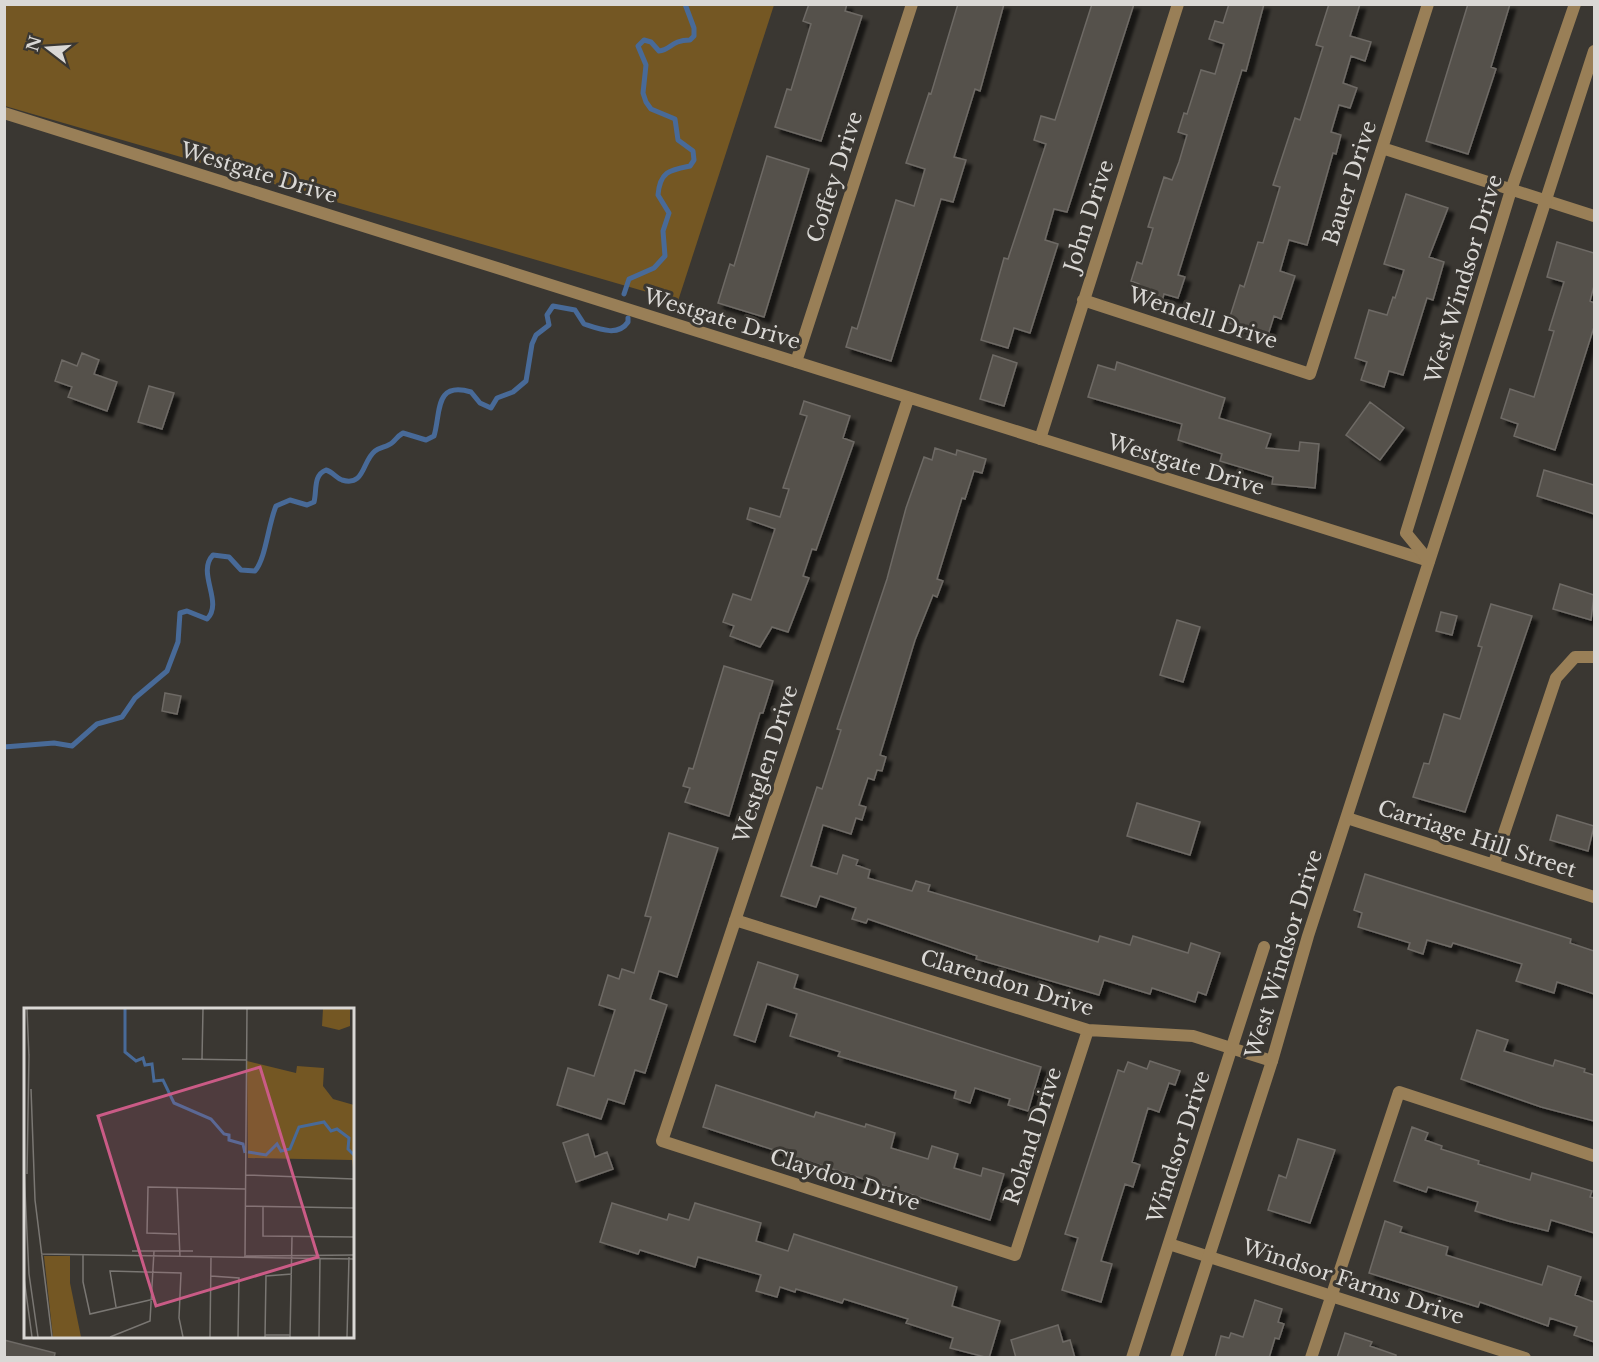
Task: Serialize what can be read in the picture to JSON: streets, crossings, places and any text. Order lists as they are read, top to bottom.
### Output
{
  "streets": {
    "street": [
      "Westgate Drive",
      "Coffey Drive",
      "Bauer Drive",
      "John Drive",
      "West Windsor Drive",
      "Wendell Drive",
      "Westglen Drive",
      "Carriage Hill Street",
      "Clarendon Drive",
      "Roland Drive",
      "Windsor Drive",
      "Claydon Drive",
      "Windsor Farms Drive"
    ]
  },
  "crossings": [
    ["Westgate Drive", "Coffey Drive"],
    ["Westgate Drive", "John Drive"],
    ["Westgate Drive", "West Windsor Drive"],
    ["Westgate Drive", "Westglen Drive"],
    ["Bauer Drive", "Wendell Drive"],
    ["John Drive", "Wendell Drive"],
    ["West Windsor Drive", "Carriage Hill Street"],
    ["West Windsor Drive", "Clarendon Drive"],
    ["West Windsor Drive", "Windsor Farms Drive"],
    ["Westglen Drive", "Clarendon Drive"],
    ["Westglen Drive", "Claydon Drive"],
    ["Clarendon Drive", "Roland Drive"],
    ["Clarendon Drive", "Windsor Drive"],
    ["Roland Drive", "Claydon Drive"],
    ["Windsor Drive", "Windsor Farms Drive"]
  ],
  "north": "left"
}
